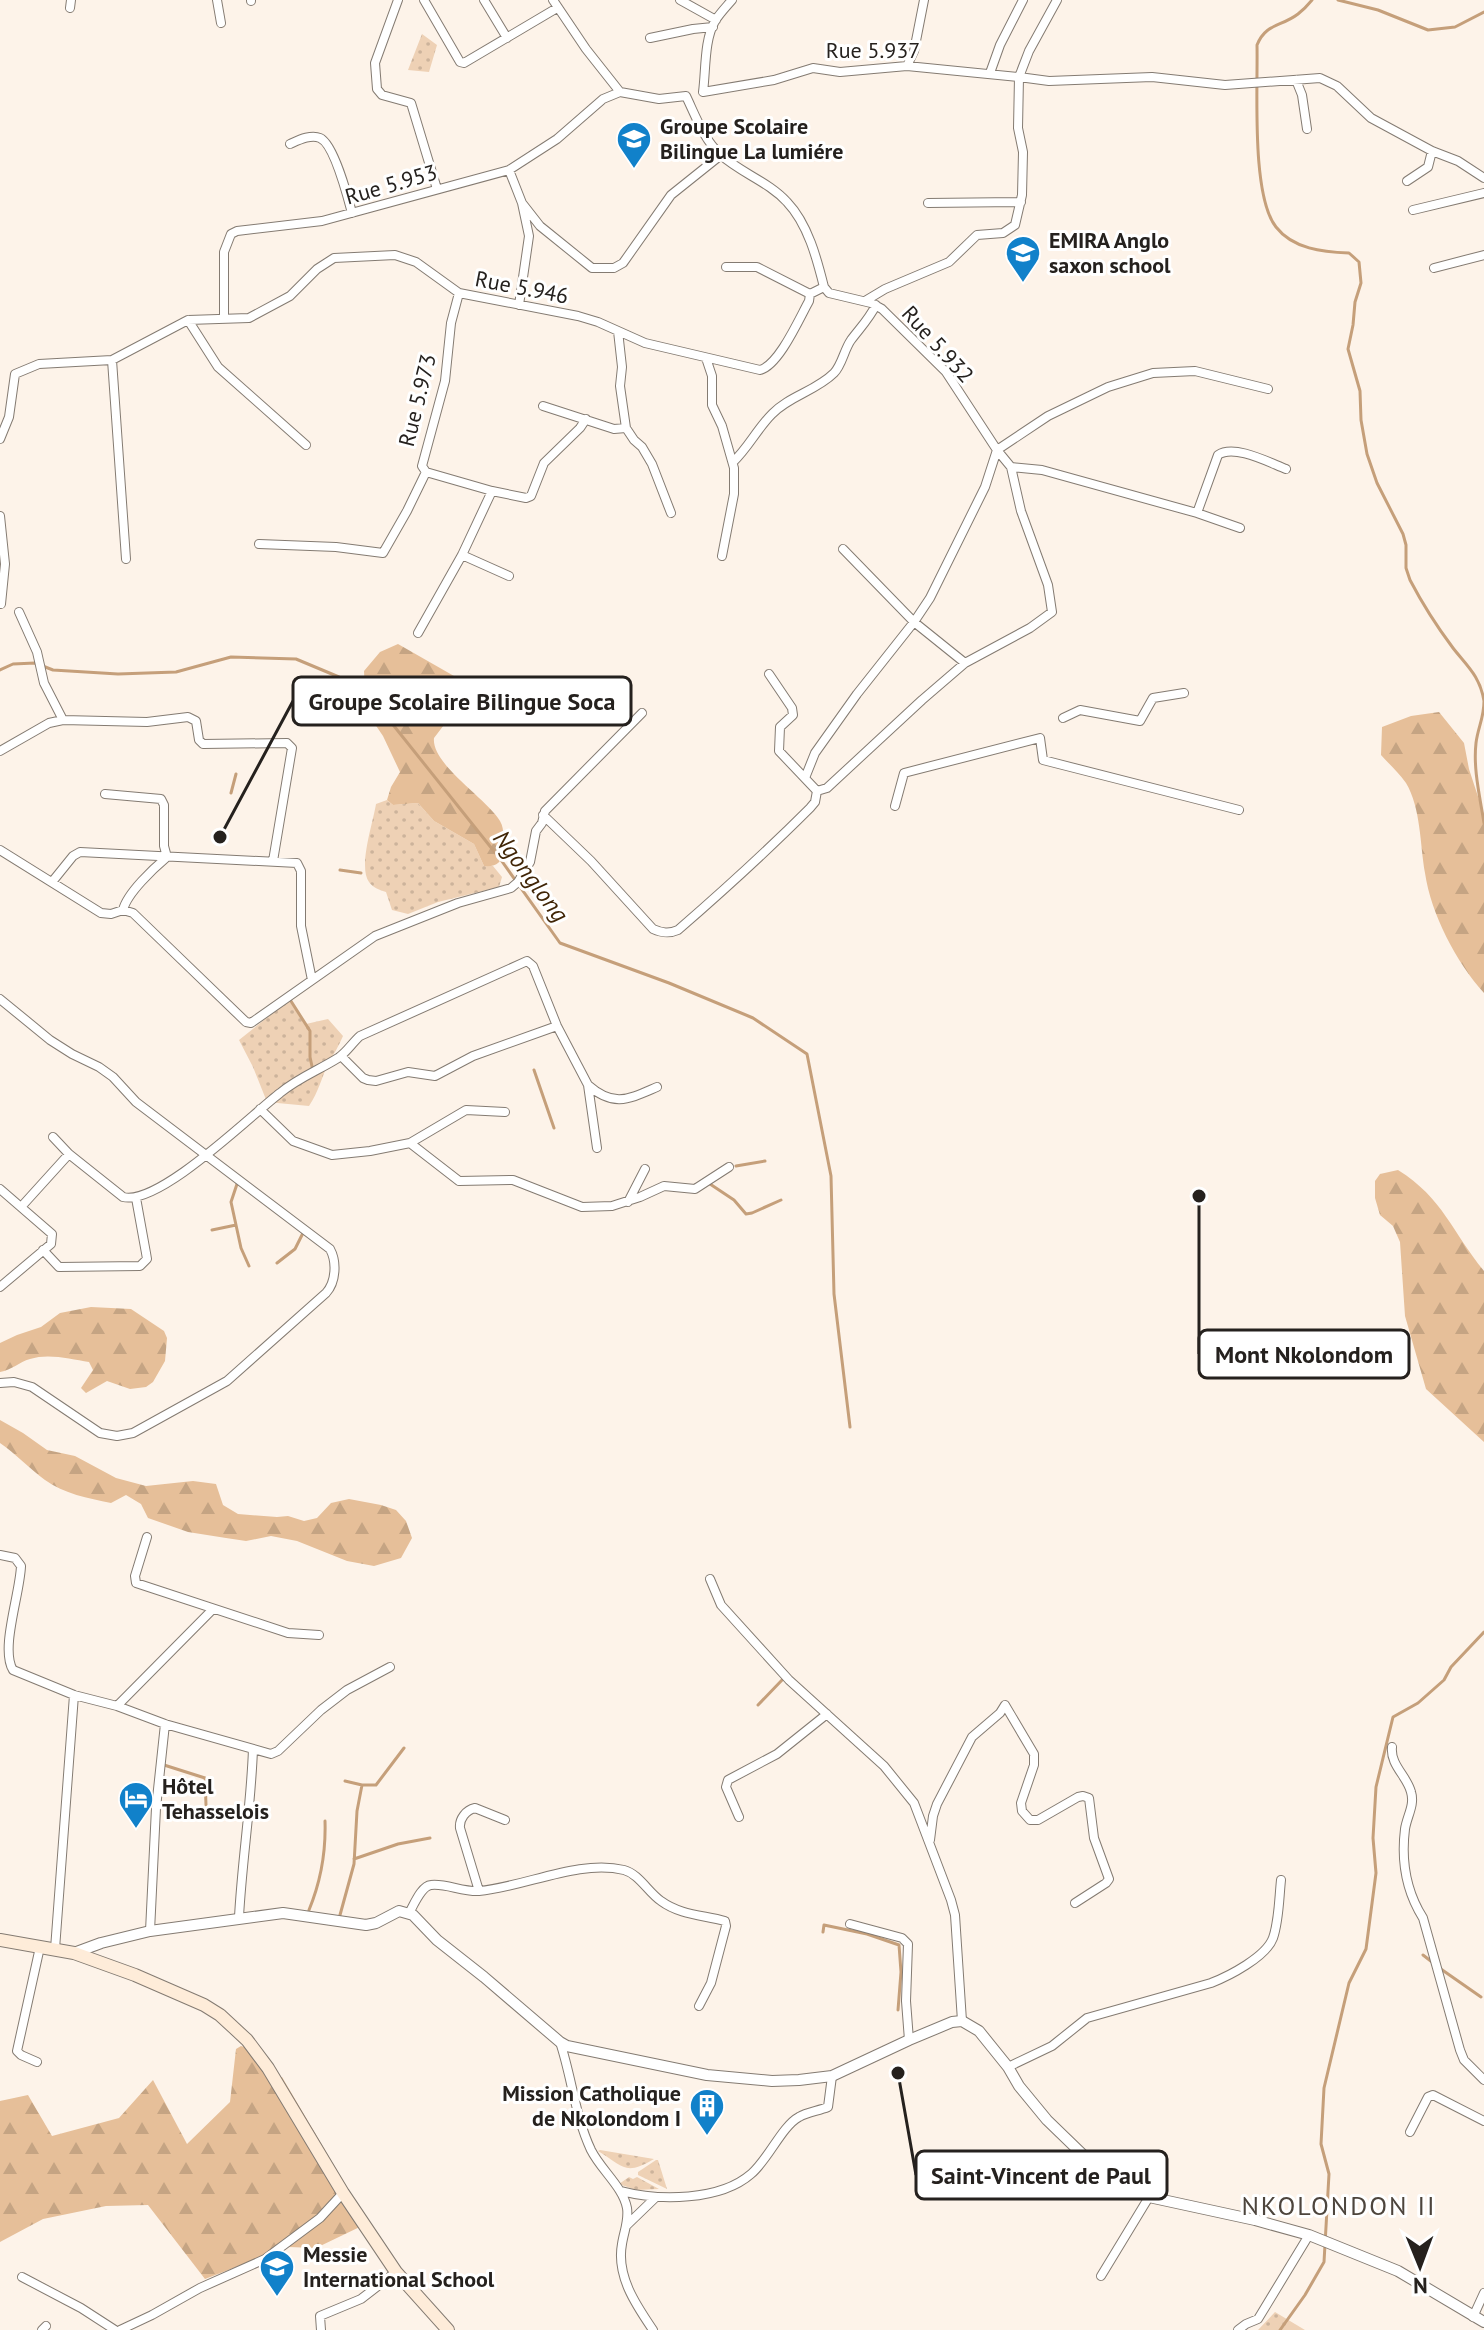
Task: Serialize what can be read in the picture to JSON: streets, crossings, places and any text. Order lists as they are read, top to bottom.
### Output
{
  "streets": {
    "street": [
      "Rue 5.937",
      "Rue 5.953",
      "Rue 5.946",
      "Rue 5.932",
      "Rue 5.973"
    ]
  },
  "crossings": [
    ["Rue 5.953", "Rue 5.946"],
    ["Rue 5.946", "Rue 5.973"]
  ],
  "districts": ["NKOLONDON II"],
  "water": ["Ngonglong"],
  "places": {
    "school or university": ["Groupe Scolaire Bilingue La lumiére", "EMIRA Anglo saxon school", "Messie International School"],
    "other": ["Groupe Scolaire Bilingue Soca", "Mont Nkolondom", "Saint-Vincent de Paul"],
    "hotel": ["Hôtel Tehasselois"],
    "building": ["Mission Catholique de Nkolondom I"]
  },
  "north": "bottom"
}
